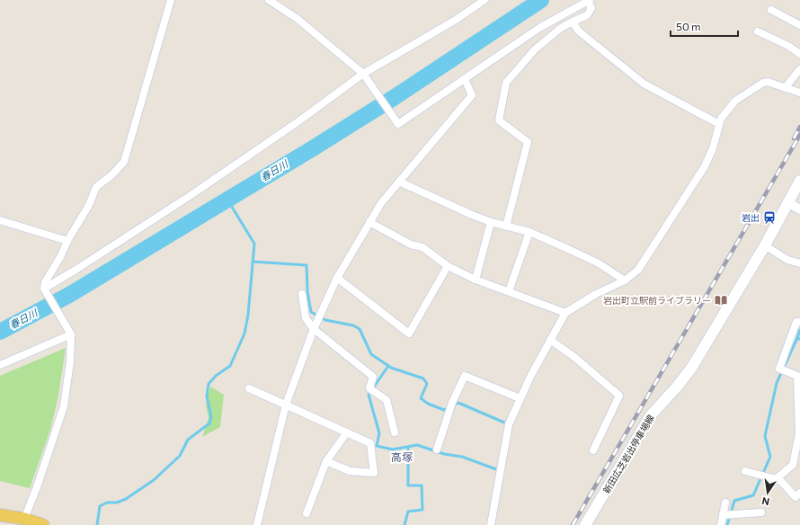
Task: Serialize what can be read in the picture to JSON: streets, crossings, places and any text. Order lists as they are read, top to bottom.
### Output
{
  "streets": {
    "main road": ["新田広芝岩出停車場線"]
  },
  "districts": ["高塚"],
  "water": ["春日川"],
  "places": {
    "station": ["岩出"],
    "library": ["岩出町立駅前ライブラリー"]
  },
  "scale_bar": "50 m",
  "north": "bottom"
}
